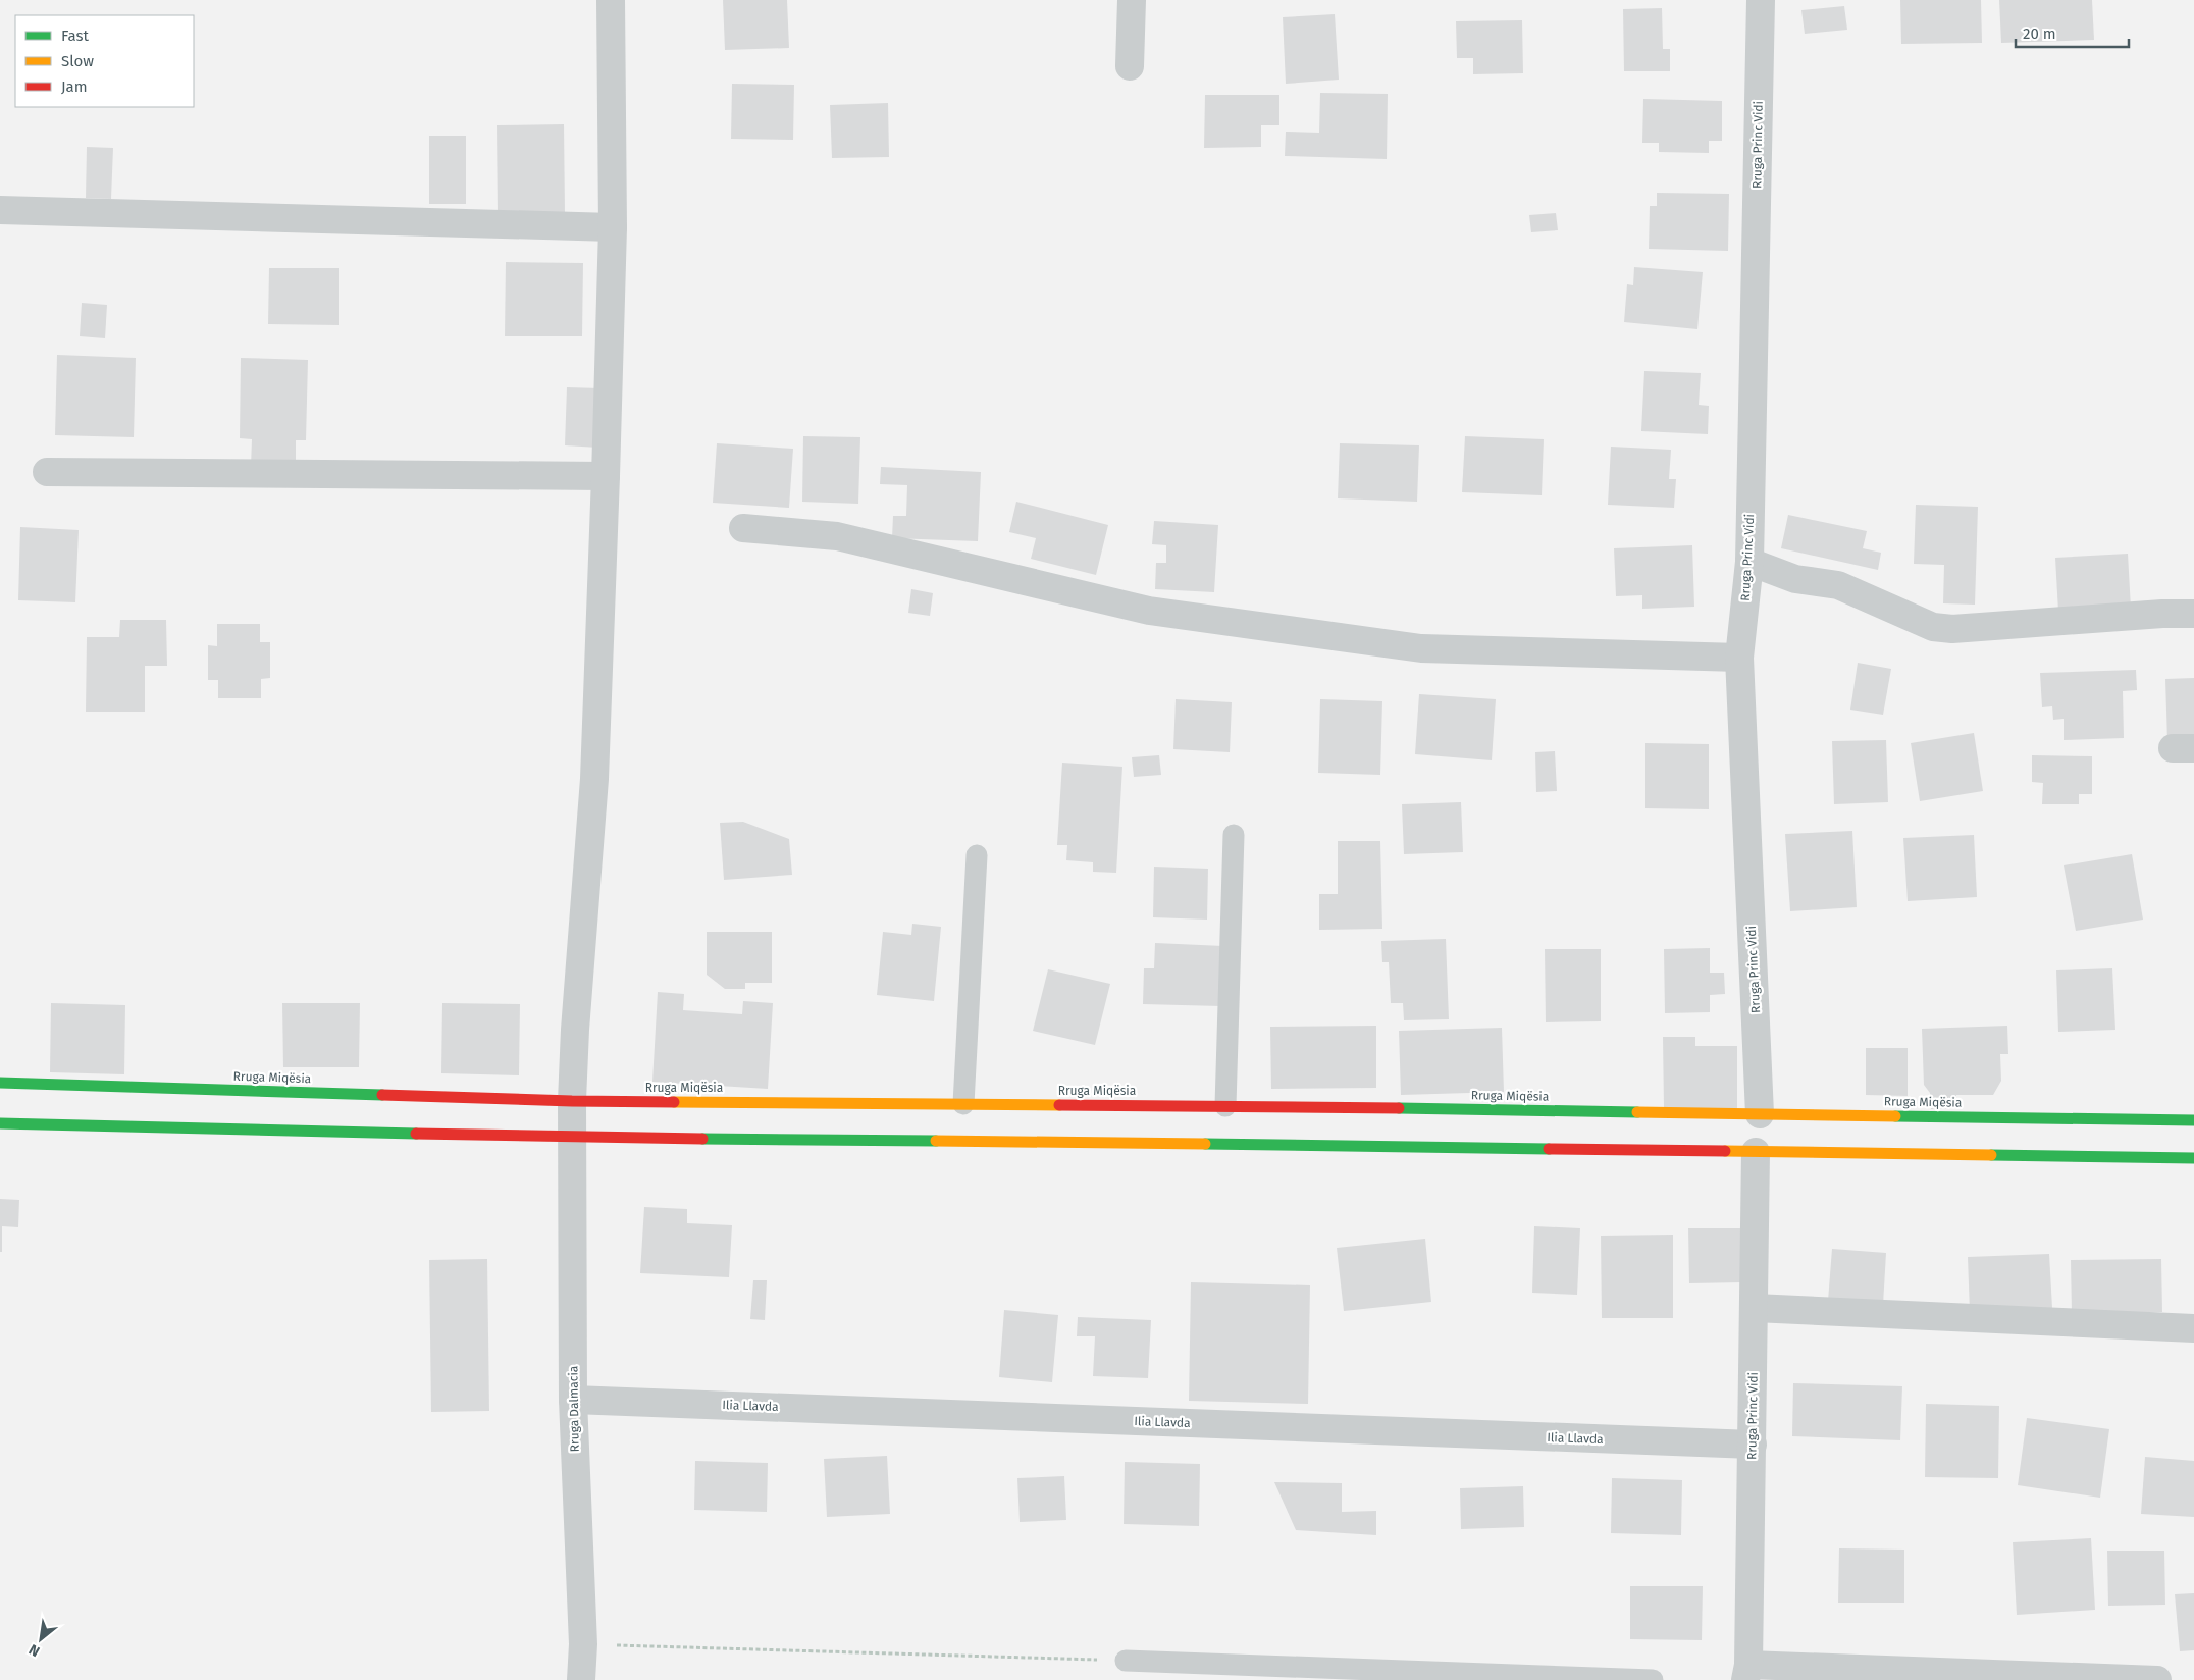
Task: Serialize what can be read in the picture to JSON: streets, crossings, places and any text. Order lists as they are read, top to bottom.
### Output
{
  "streets": {
    "main road": ["Rruga Miqësia"],
    "street": ["Rruga Princ Vidi", "Ilia Llavda", "Rruga Dalmacia"]
  },
  "crossings": [
    ["Rruga Princ Vidi", "Rruga Miqësia"],
    ["Rruga Princ Vidi", "Ilia Llavda"],
    ["Rruga Miqësia", "Rruga Dalmacia"],
    ["Ilia Llavda", "Rruga Dalmacia"]
  ],
  "legend": ["Fast", "Slow", "Jam"],
  "scale_bar": "20 m",
  "north": "bottom left"
}
